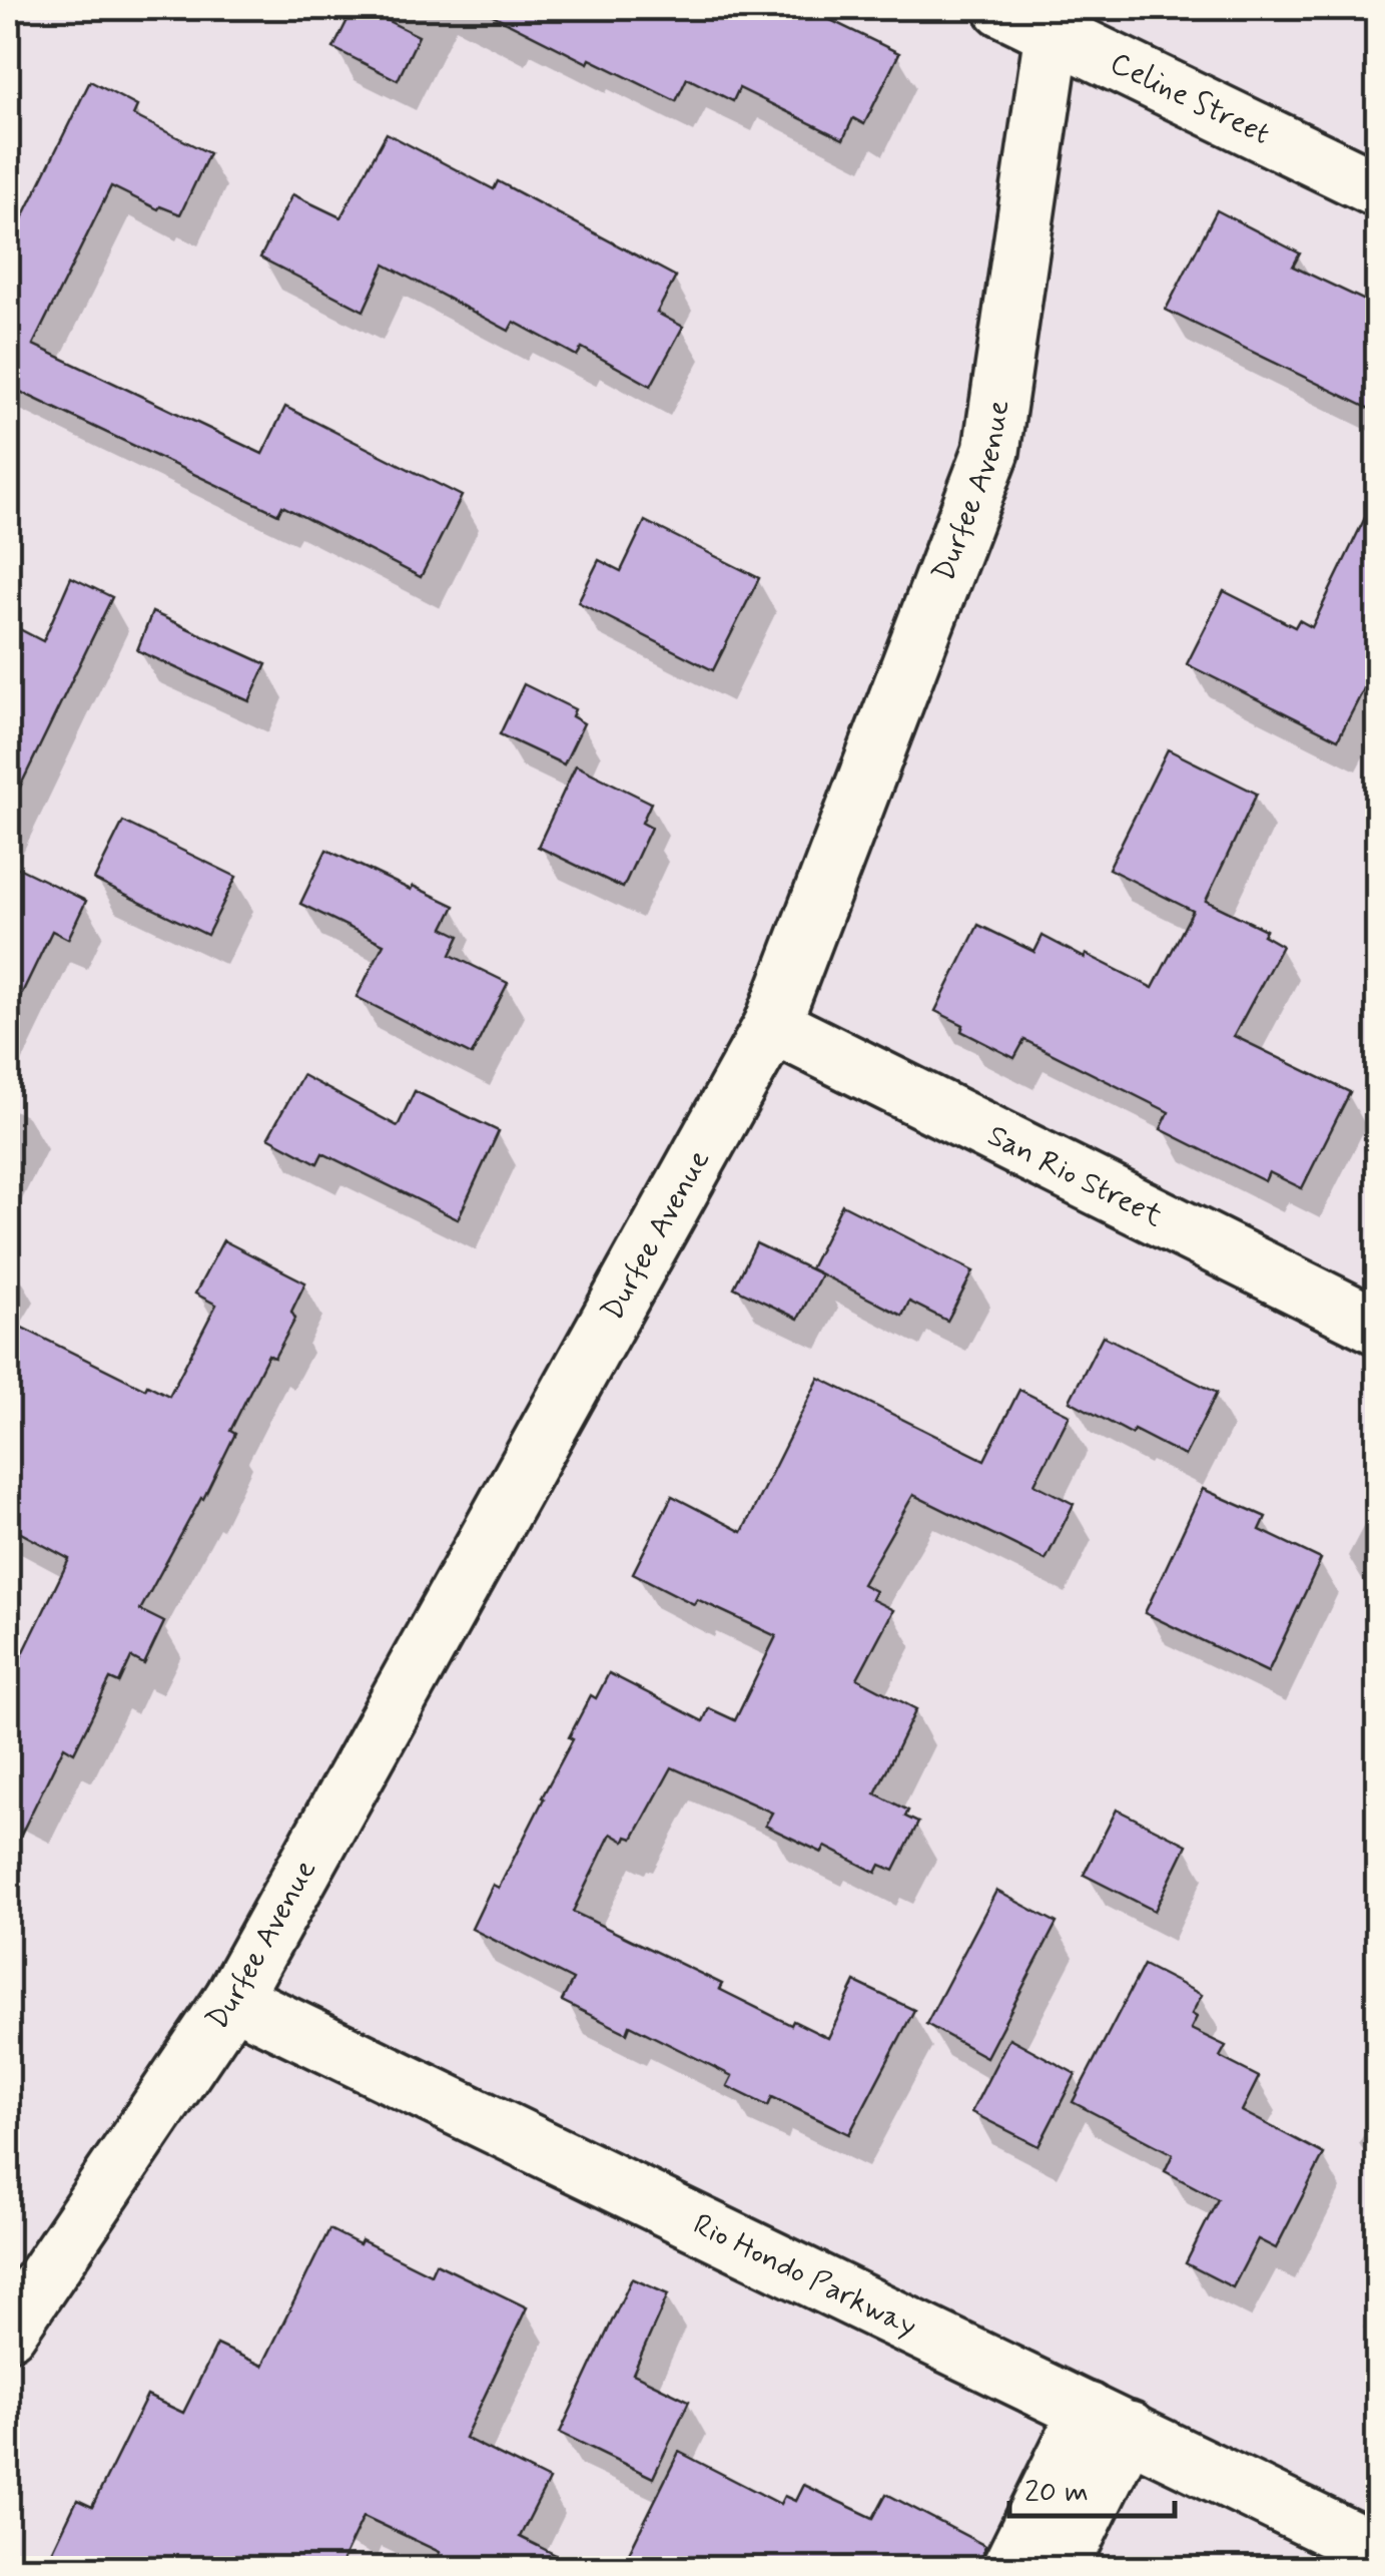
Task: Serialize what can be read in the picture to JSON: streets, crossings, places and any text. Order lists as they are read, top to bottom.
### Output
{
  "streets": {
    "street": [
      "Celine Street",
      "Durfee Avenue",
      "San Rio Street",
      "Rio Hondo Parkway"
    ]
  },
  "crossings": [
    ["Celine Street", "Durfee Avenue"],
    ["Durfee Avenue", "San Rio Street"],
    ["Durfee Avenue", "Rio Hondo Parkway"]
  ],
  "scale_bar": "20 m"
}
